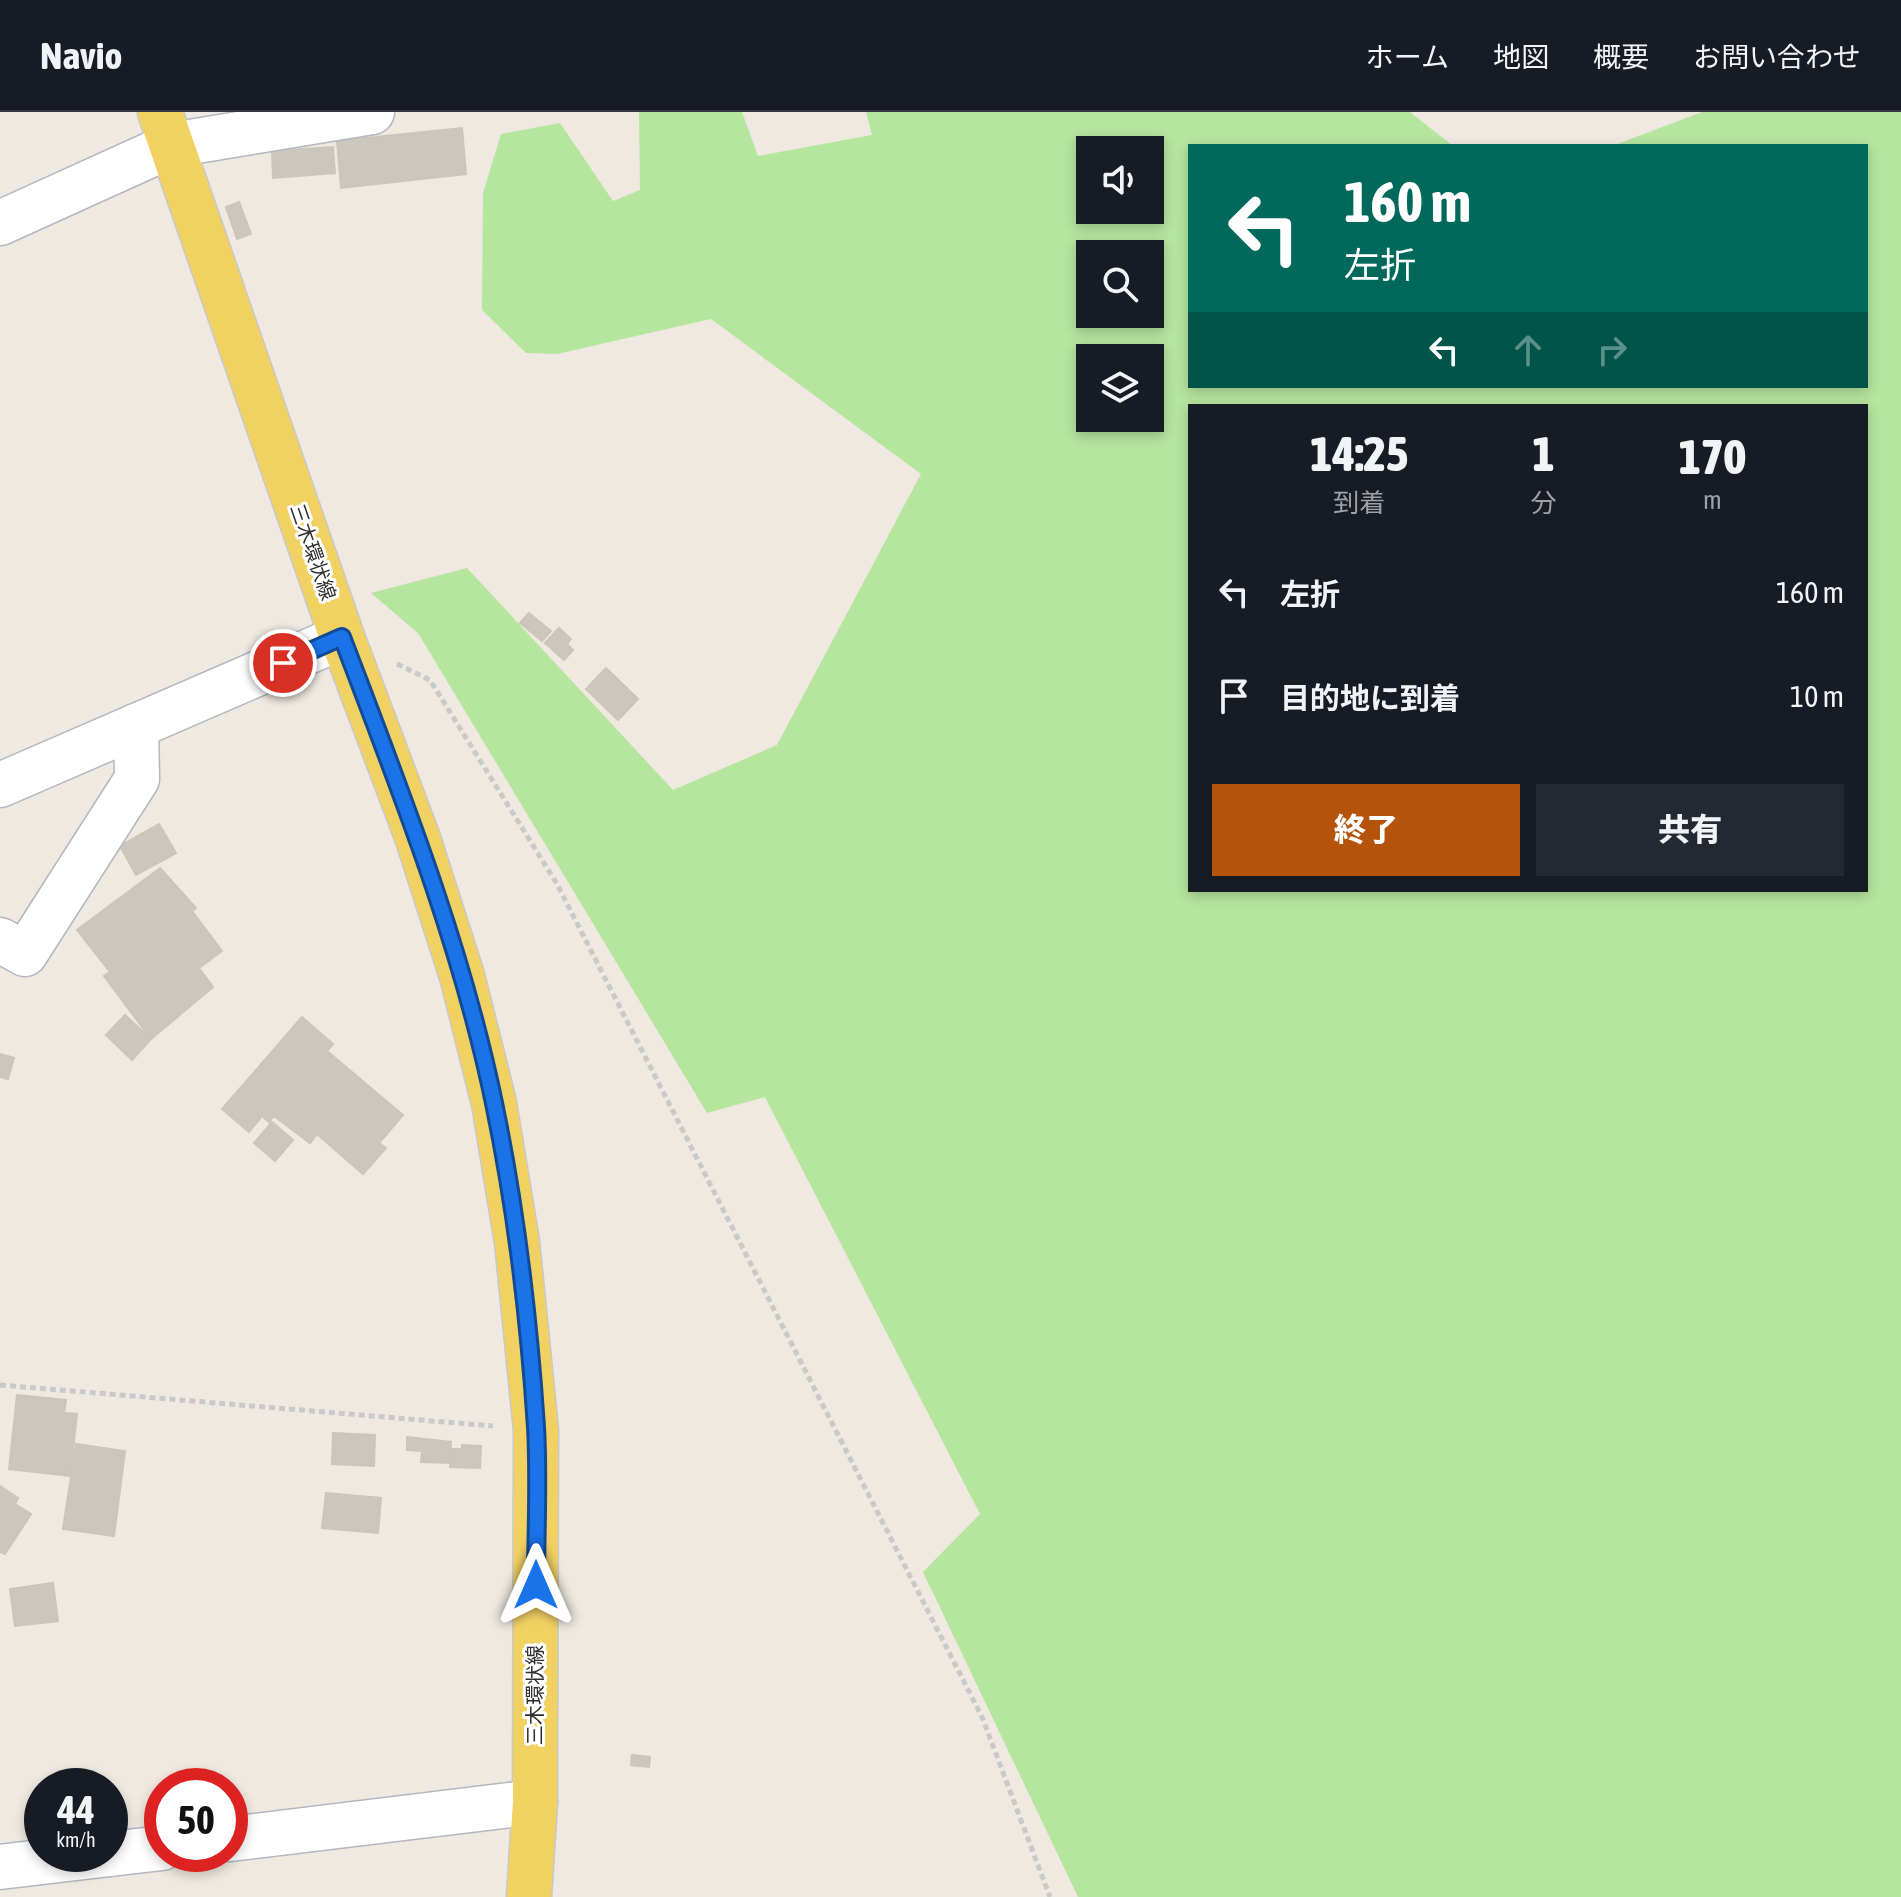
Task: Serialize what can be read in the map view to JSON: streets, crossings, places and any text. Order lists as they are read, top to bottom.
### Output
{
  "streets": {
    "main road": ["三木環状線"]
  },
  "page": {
    "header": "Navio",
    "nav": [
      "ホーム",
      "地図",
      "概要",
      "お問い合わせ"
    ],
    "turn": ["160 m", "左折"],
    "eta": [
      "14:25",
      "到着",
      "1",
      "分",
      "170",
      "m"
    ],
    "list": [
      {
        "name": "左折",
        "value": "160 m"
      },
      {
        "name": "目的地に到着",
        "value": "10 m"
      }
    ],
    "buttons": ["終了", "共有"],
    "speed": "44 km/h",
    "limit": "50"
  }
}
